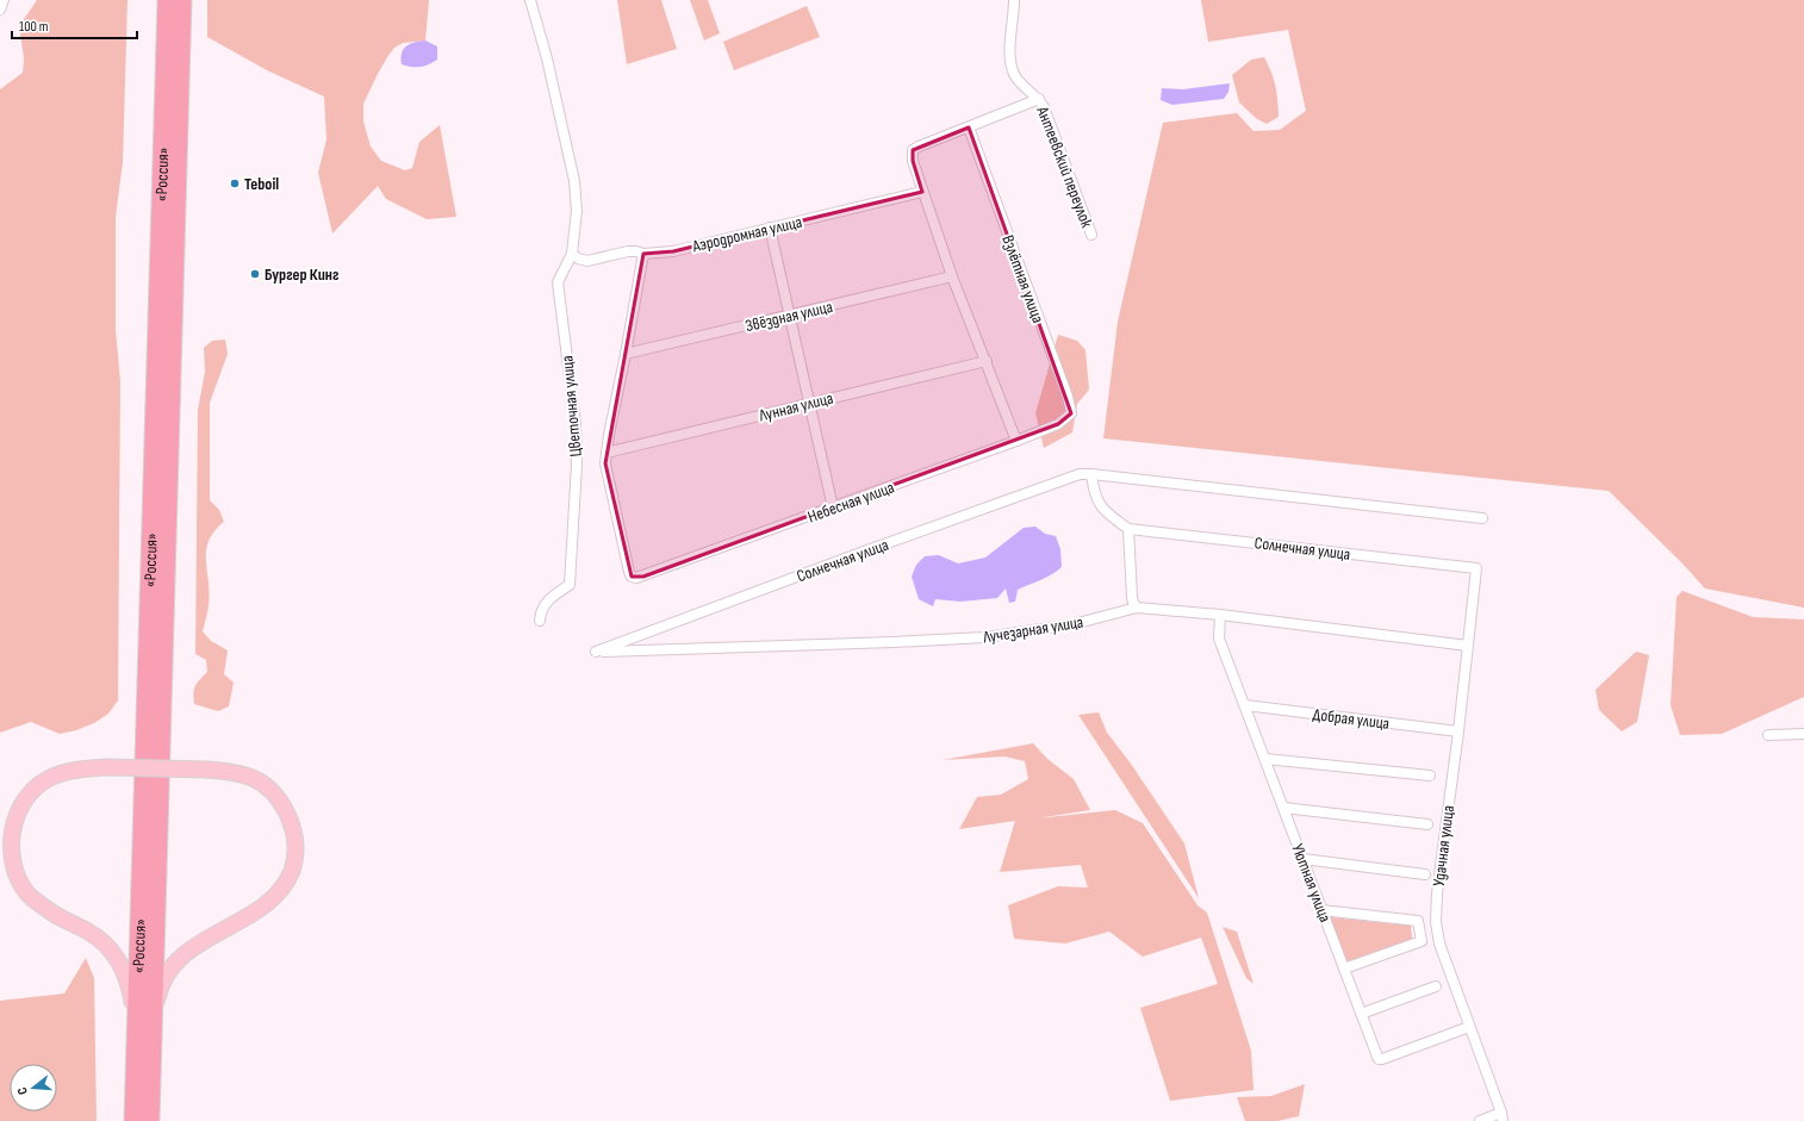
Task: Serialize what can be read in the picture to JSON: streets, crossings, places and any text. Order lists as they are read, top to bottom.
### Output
{
  "streets": {
    "highway": ["«Россия»"],
    "street": [
      "Антеевский переулок",
      "Аэродромная улица",
      "Взлётная улица",
      "Звёздная улица",
      "Цветочная улица",
      "Лунная улица",
      "Небесная улица",
      "Солнечная улица",
      "Лучезарная улица",
      "Добрая улица",
      "Удачная улица",
      "Уютная улица"
    ]
  },
  "crossings": [
    ["Аэродромная улица", "Цветочная улица"],
    ["Взлётная улица", "Небесная улица"],
    ["Лунная улица", "Небесная улица"],
    ["Солнечная улица", "Лучезарная улица"],
    ["Солнечная улица", "Удачная улица"],
    ["Лучезарная улица", "Удачная улица"],
    ["Лучезарная улица", "Уютная улица"],
    ["Добрая улица", "Удачная улица"],
    ["Добрая улица", "Уютная улица"],
    ["Удачная улица", "Уютная улица"]
  ],
  "places": ["Teboil", "Бургер Кинг"],
  "scale_bar": "100 m",
  "north": "left"
}
